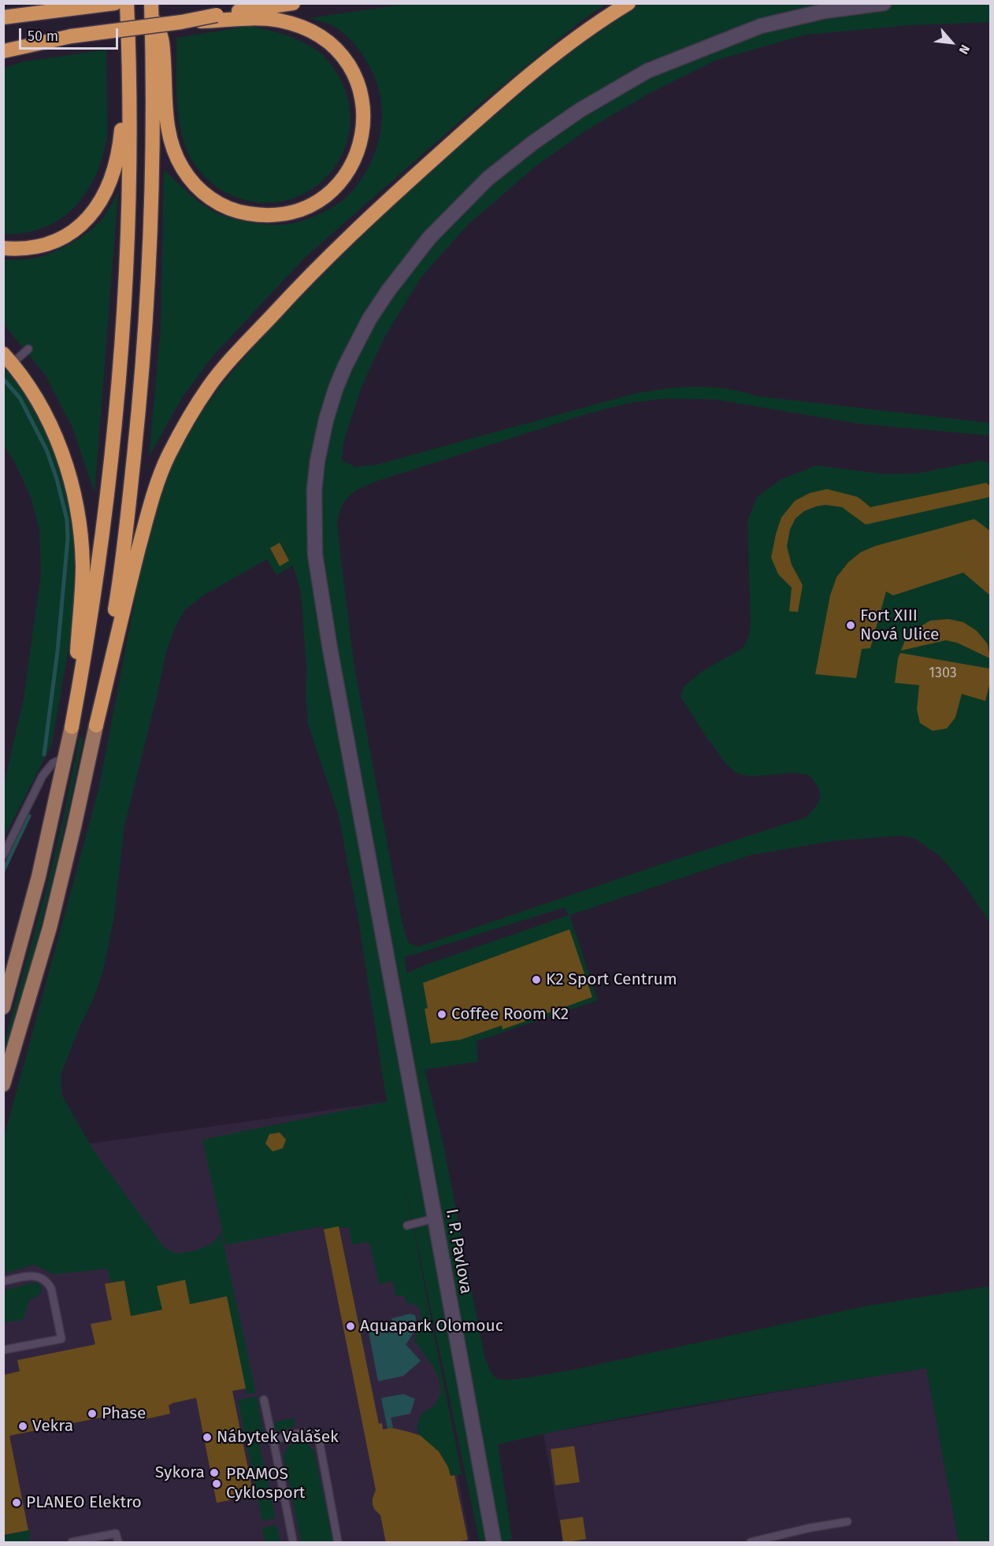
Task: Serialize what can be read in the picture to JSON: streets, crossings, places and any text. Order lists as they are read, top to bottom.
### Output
{
  "streets": {
    "street": ["I. P. Pavlova"]
  },
  "places": [
    "Fort XIII Nová Ulice",
    "K2 Sport Centrum",
    "Coffee Room K2",
    "Aquapark Olomouc",
    "Phase",
    "Vekra",
    "Nábytek Valášek",
    "Sykora",
    "PRAMOS Cyklosport",
    "PLANEO Elektro"
  ],
  "house_numbers": ["1303"],
  "scale_bar": "50 m",
  "north": "bottom right"
}
